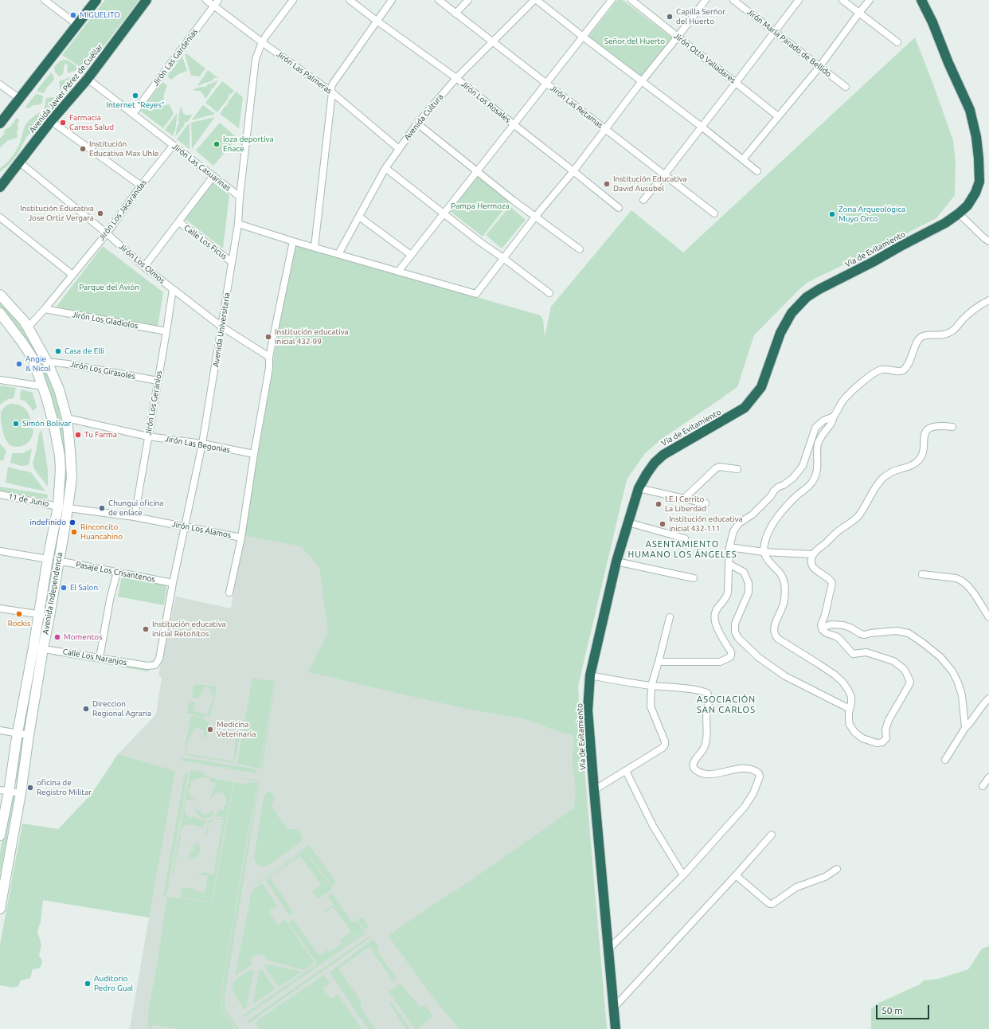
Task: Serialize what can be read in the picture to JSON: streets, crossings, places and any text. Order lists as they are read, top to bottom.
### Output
{
  "streets": {
    "highway": ["Avenida Javier Pérez de Cuéllar", "Vía de Evitamiento"],
    "street": [
      "Jirón María Parado de Bellido",
      "Jirón Las Gardenias",
      "Jirón Otto Valladares",
      "Jirón Las Palmeras",
      "Jirón Los Rosales",
      "Jirón Las Retamas",
      "Avenida Cultura",
      "Jirón Las Casuarinas",
      "Jirón Los Jacarandas",
      "Calle Los Ficus",
      "Jirón Los Olmos",
      "Jirón Los Gladiolos",
      "Avenida Universitaria",
      "Jirón Los Girasoles",
      "Jirón Los Geranios",
      "Jirón Las Begonias",
      "11 de Junio",
      "Jirón Los Álamos",
      "Pasaje Los Crisantenos",
      "Avenida Independencia",
      "Calle Los Naranjos"
    ]
  },
  "crossings": [
    ["Jirón Las Gardenias", "Jirón Las Palmeras"],
    ["Jirón Las Gardenias", "Jirón Las Casuarinas"],
    ["Jirón Las Palmeras", "Avenida Cultura"],
    ["Jirón Las Palmeras", "Avenida Universitaria"],
    ["Avenida Javier Pérez de Cuéllar", "Jirón Las Casuarinas"],
    ["Avenida Javier Pérez de Cuéllar", "Jirón Los Olmos"],
    ["Jirón Los Rosales", "Avenida Cultura"],
    ["Jirón Las Retamas", "Avenida Cultura"],
    ["Jirón Las Casuarinas", "Jirón Los Jacarandas"],
    ["Jirón Las Casuarinas", "Avenida Universitaria"],
    ["Jirón Los Jacarandas", "Jirón Los Olmos"],
    ["Jirón Los Jacarandas", "Jirón Los Gladiolos"],
    ["Jirón Los Jacarandas", "Avenida Independencia"],
    ["Calle Los Ficus", "Avenida Universitaria"],
    ["Jirón Los Olmos", "Avenida Universitaria"],
    ["Jirón Los Olmos", "Jirón Los Geranios"],
    ["Jirón Los Gladiolos", "Jirón Los Geranios"],
    ["Avenida Universitaria", "Jirón Las Begonias"],
    ["Avenida Universitaria", "Jirón Los Álamos"],
    ["Avenida Universitaria", "Pasaje Los Crisantenos"],
    ["Avenida Universitaria", "Calle Los Naranjos"],
    ["Jirón Los Girasoles", "Jirón Los Geranios"],
    ["Jirón Los Girasoles", "Avenida Independencia"],
    ["Jirón Los Geranios", "Jirón Las Begonias"],
    ["Jirón Los Geranios", "Jirón Los Álamos"],
    ["Jirón Las Begonias", "Avenida Independencia"],
    ["11 de Junio", "Avenida Independencia"],
    ["Jirón Los Álamos", "Avenida Independencia"],
    ["Pasaje Los Crisantenos", "Avenida Independencia"],
    ["Avenida Independencia", "Calle Los Naranjos"]
  ],
  "districts": ["ASENTAMIENTO HUMANO LOS ÁNGELES", "ASOCIACIÓN SAN CARLOS"],
  "parks": ["Señor del Huerto", "Pampa Hermoza", "Parque del Avión"],
  "places": [
    "MIGUELITO",
    "Capilla Serñor del Huerto",
    "Internet \"Reyes\"",
    "Farmacia Caress Salud",
    "loza deportiva Enace",
    "Institución Educativa Max Uhle",
    "Institución Educativa David Ausubel",
    "Institución Educativa Jose Ortiz Vergara",
    "Zona Arqueológica Muyo Orco",
    "Institución educativa inicial 432-99",
    "Casa de Elli",
    "Angie & Nicol",
    "Simón Bolivar",
    "Tu Farma",
    "I.E.I Cerrito La Liberdad",
    "Chungui oficina de enlace",
    "indefinido",
    "Institución educativa inicial 432-111",
    "Rinconcito Huancahino",
    "El Salon",
    "Rockis",
    "Institución educativa inicial Retoñitos",
    "Momentos",
    "Direccion Regional Agraria",
    "Medicina Veterinaria",
    "oficina de Registro Militar",
    "Auditorio Pedro Gual"
  ],
  "scale_bar": "50 m"
}
